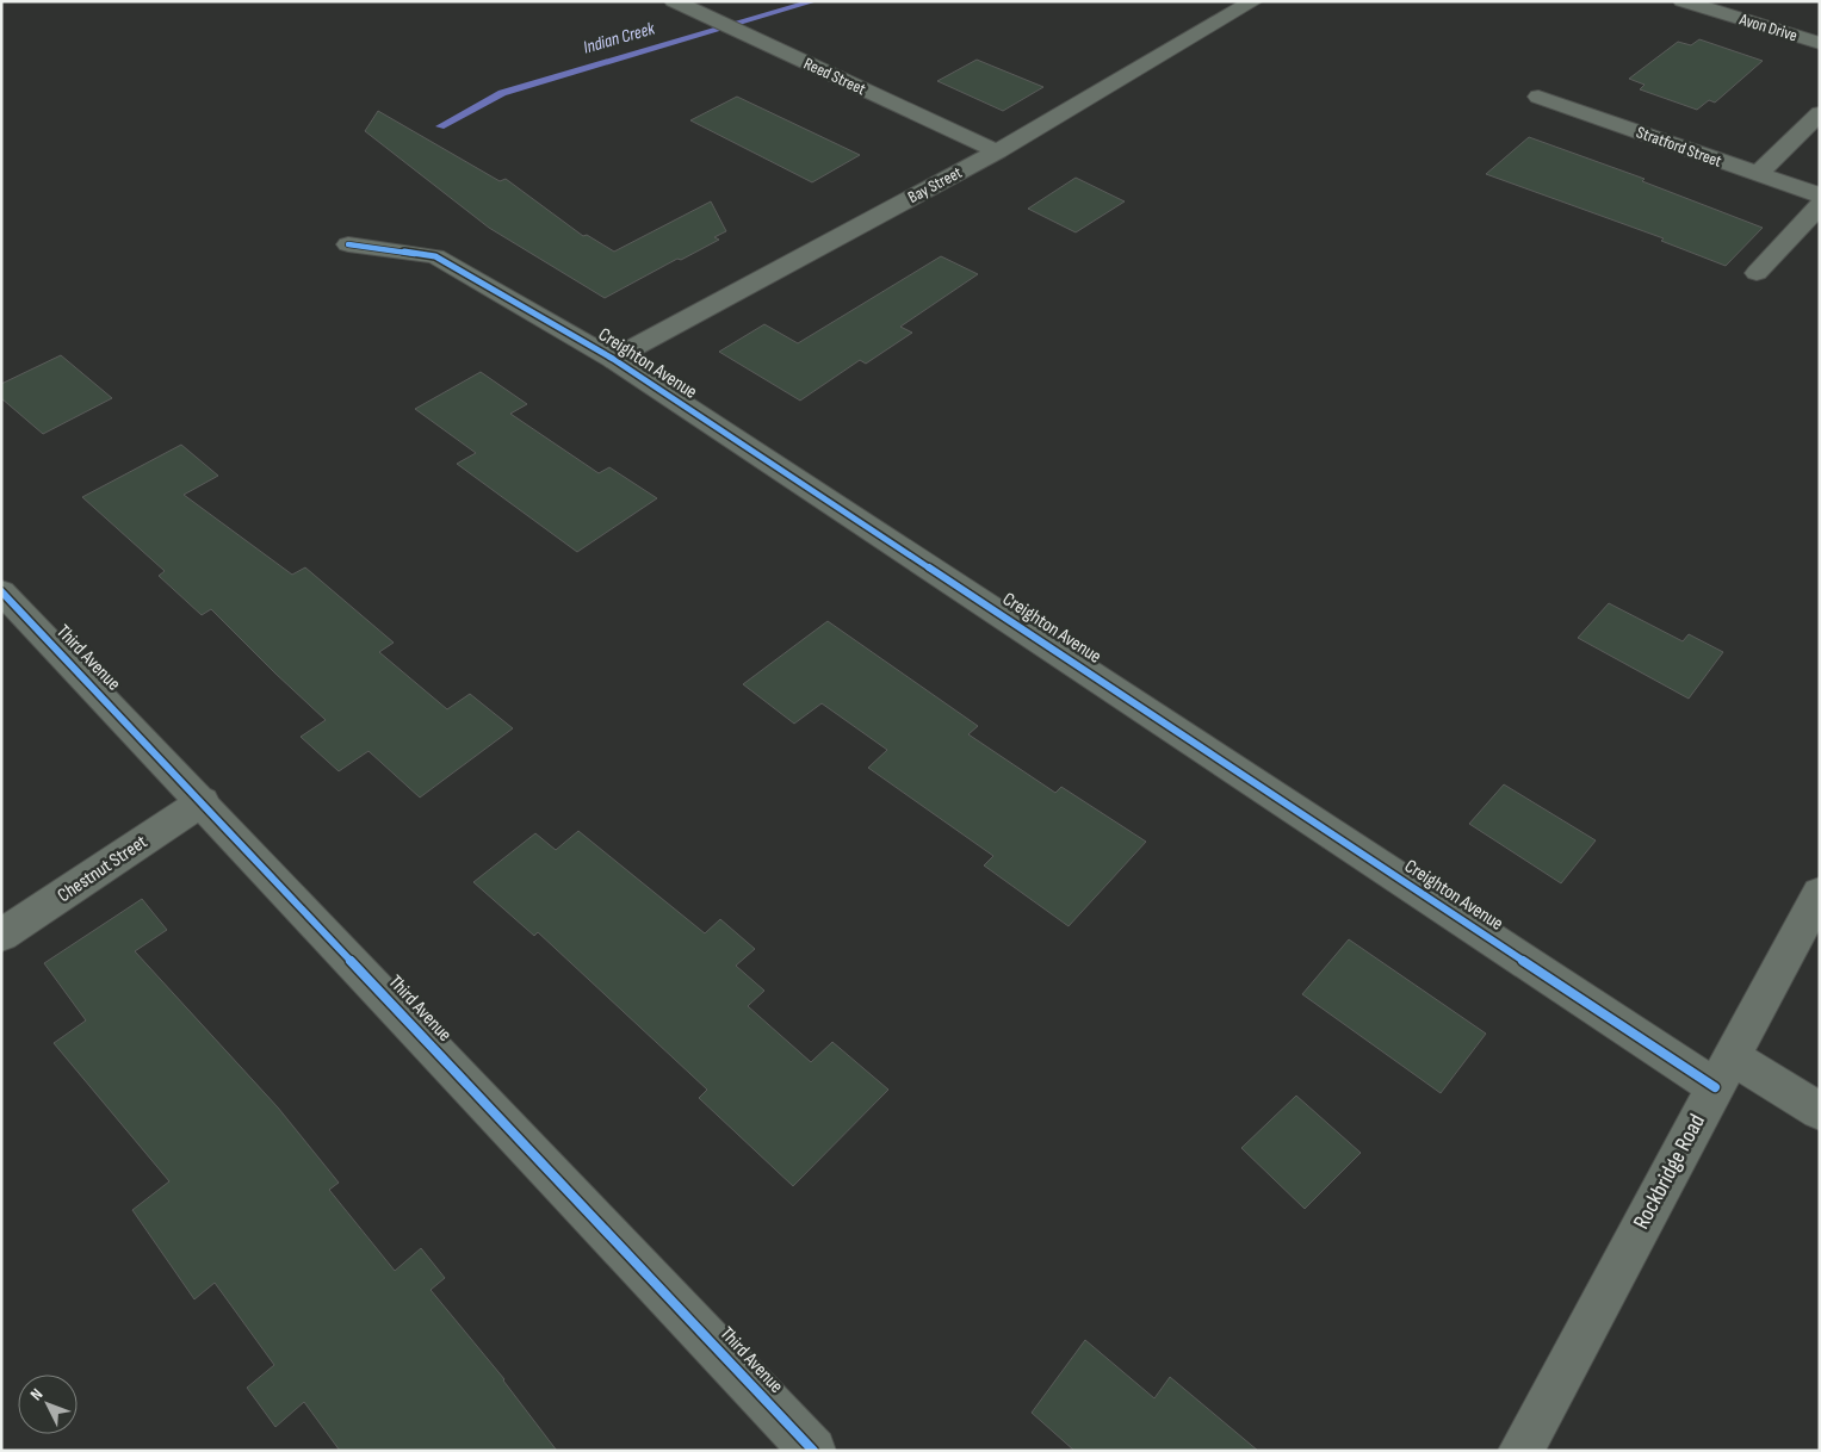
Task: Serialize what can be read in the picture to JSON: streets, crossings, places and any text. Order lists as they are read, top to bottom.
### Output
{
  "streets": {
    "street": [
      "Avon Drive",
      "Reed Street",
      "Stratford Street",
      "Bay Street",
      "Creighton Avenue",
      "Third Avenue",
      "Chestnut Street",
      "Rockbridge Road"
    ]
  },
  "crossings": [
    ["Reed Street", "Bay Street"],
    ["Bay Street", "Creighton Avenue"],
    ["Creighton Avenue", "Rockbridge Road"],
    ["Third Avenue", "Chestnut Street"]
  ],
  "water": ["Indian Creek"],
  "north": "top left"
}
